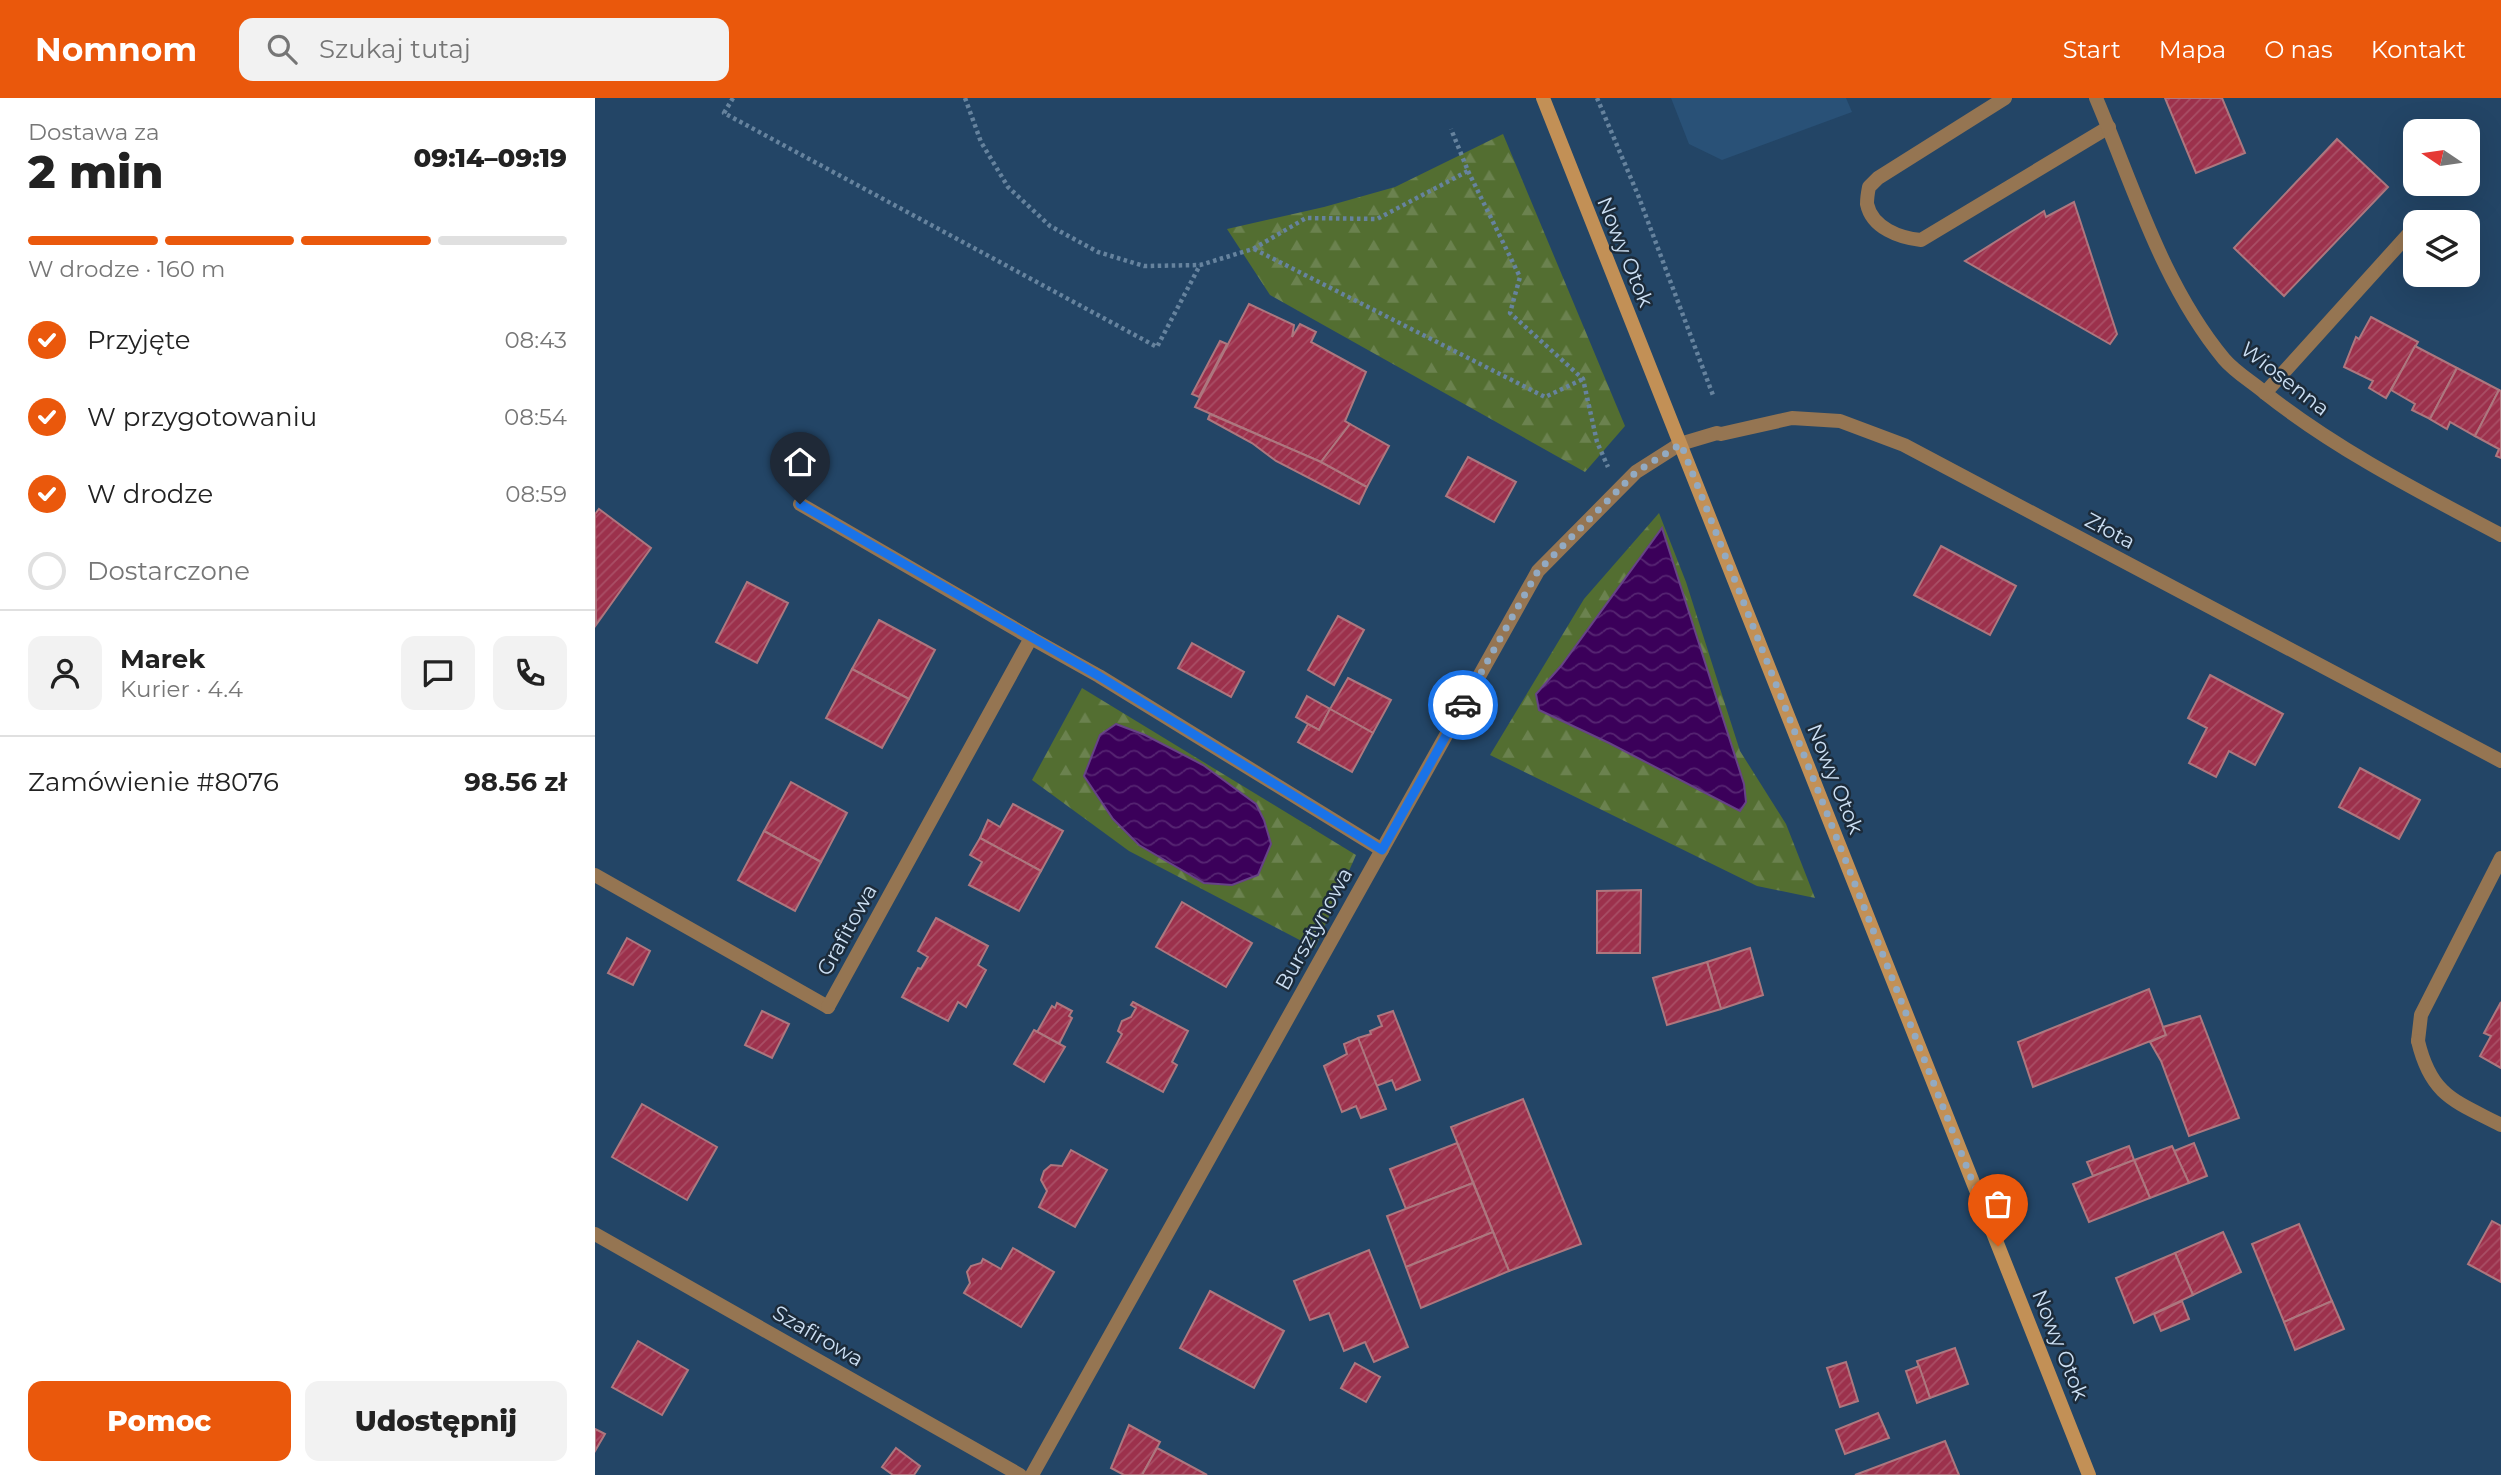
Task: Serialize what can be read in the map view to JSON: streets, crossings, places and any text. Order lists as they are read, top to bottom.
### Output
{
  "streets": {
    "main road": ["Nowy Otok"],
    "street": [
      "Wiosenna",
      "Złota",
      "Bursztynowa",
      "Grafitowa",
      "Szafirowa"
    ]
  },
  "crossings": [
    ["Nowy Otok", "Złota"],
    ["Nowy Otok", "Bursztynowa"],
    ["Złota", "Bursztynowa"]
  ],
  "north": "left",
  "page": {
    "header": "Nomnom",
    "search": "Szukaj tutaj",
    "nav": [
      "Start",
      "Mapa",
      "O nas",
      "Kontakt"
    ],
    "heading": ["2 min", "Dostawa za", "09:14–09:19"],
    "panel": [
      "Marek",
      "Kurier · 4.4",
      "Zamówienie #8076",
      "98.56 zł"
    ],
    "bar": "W drodze · 160 m",
    "list": [
      ["Przyjęte", "08:43"],
      ["W przygotowaniu", "08:54"],
      ["W drodze", "08:59"],
      "Dostarczone"
    ],
    "buttons": ["Pomoc", "Udostępnij"]
  }
}
